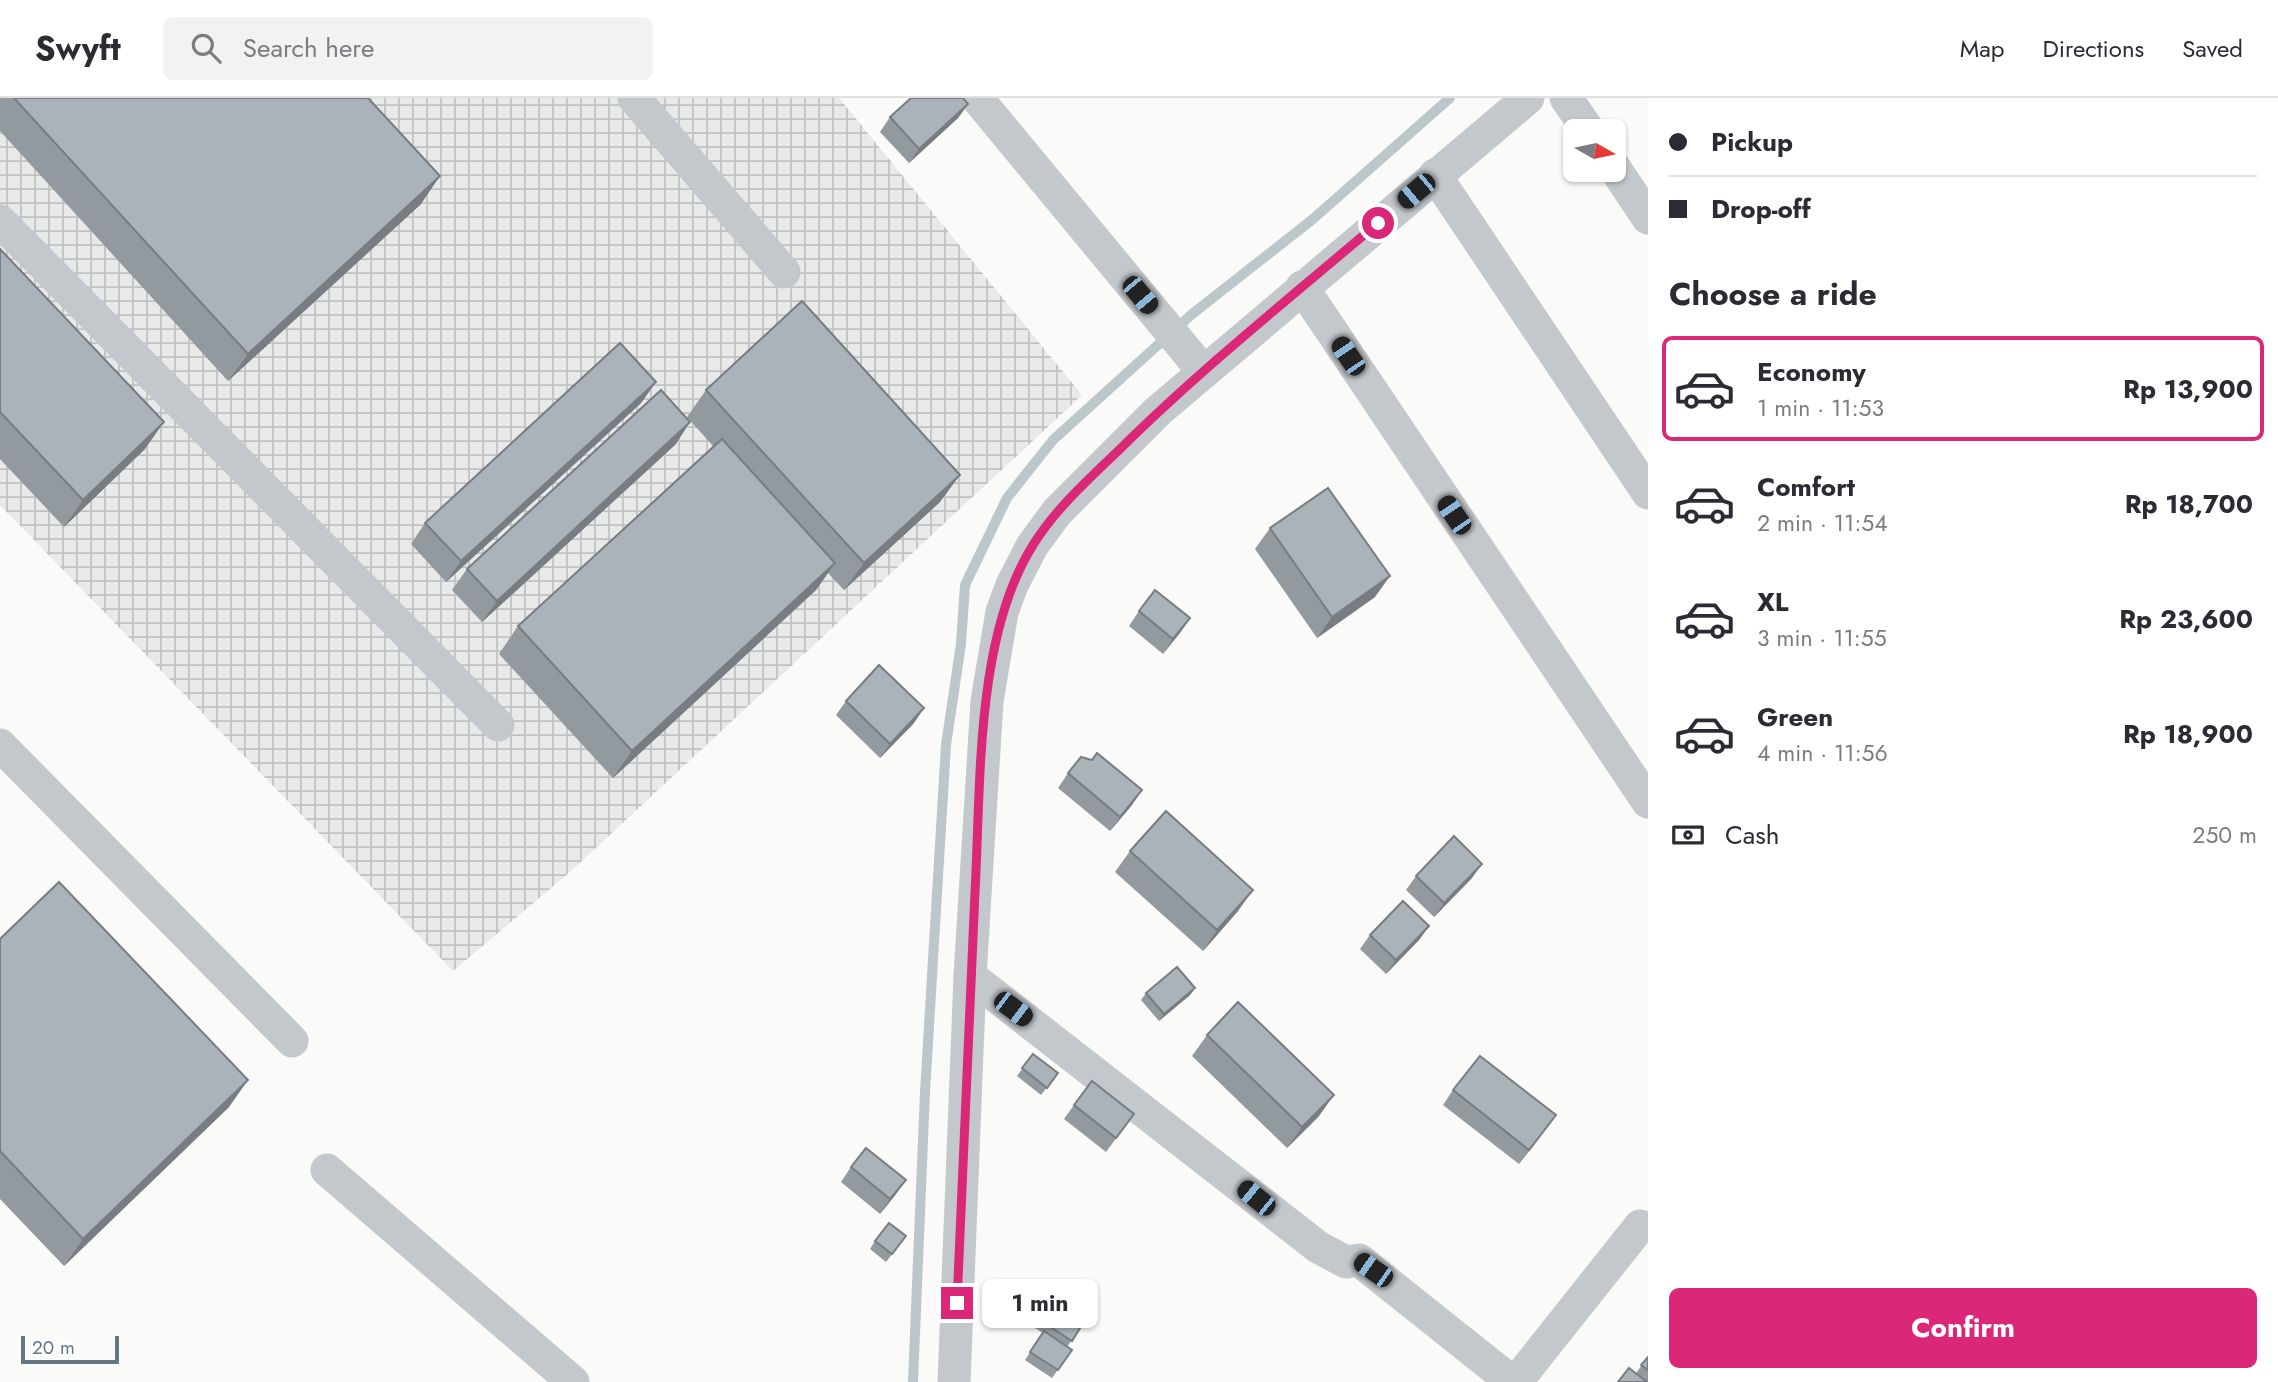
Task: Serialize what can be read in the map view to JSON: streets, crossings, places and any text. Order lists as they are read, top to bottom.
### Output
{
  "scale_bar": "20 m",
  "north": "right",
  "page": {
    "header": "Swyft",
    "search": "Search here",
    "nav": ["Map", "Directions", "Saved"],
    "banner": ["Pickup", "Drop-off"],
    "heading": "Choose a ride",
    "list": [
      {
        "name": "Economy",
        "note": "1 min · 11:53",
        "value": "Rp 13,900"
      },
      {
        "name": "Comfort",
        "note": "2 min · 11:54",
        "value": "Rp 18,700"
      },
      {
        "name": "XL",
        "note": "3 min · 11:55",
        "value": "Rp 23,600"
      },
      {
        "name": "Green",
        "note": "4 min · 11:56",
        "value": "Rp 18,900"
      }
    ],
    "pay": ["Cash", "250 m"],
    "buttons": "Confirm",
    "bubble": "1 min",
    "scale": "20 m"
  }
}
